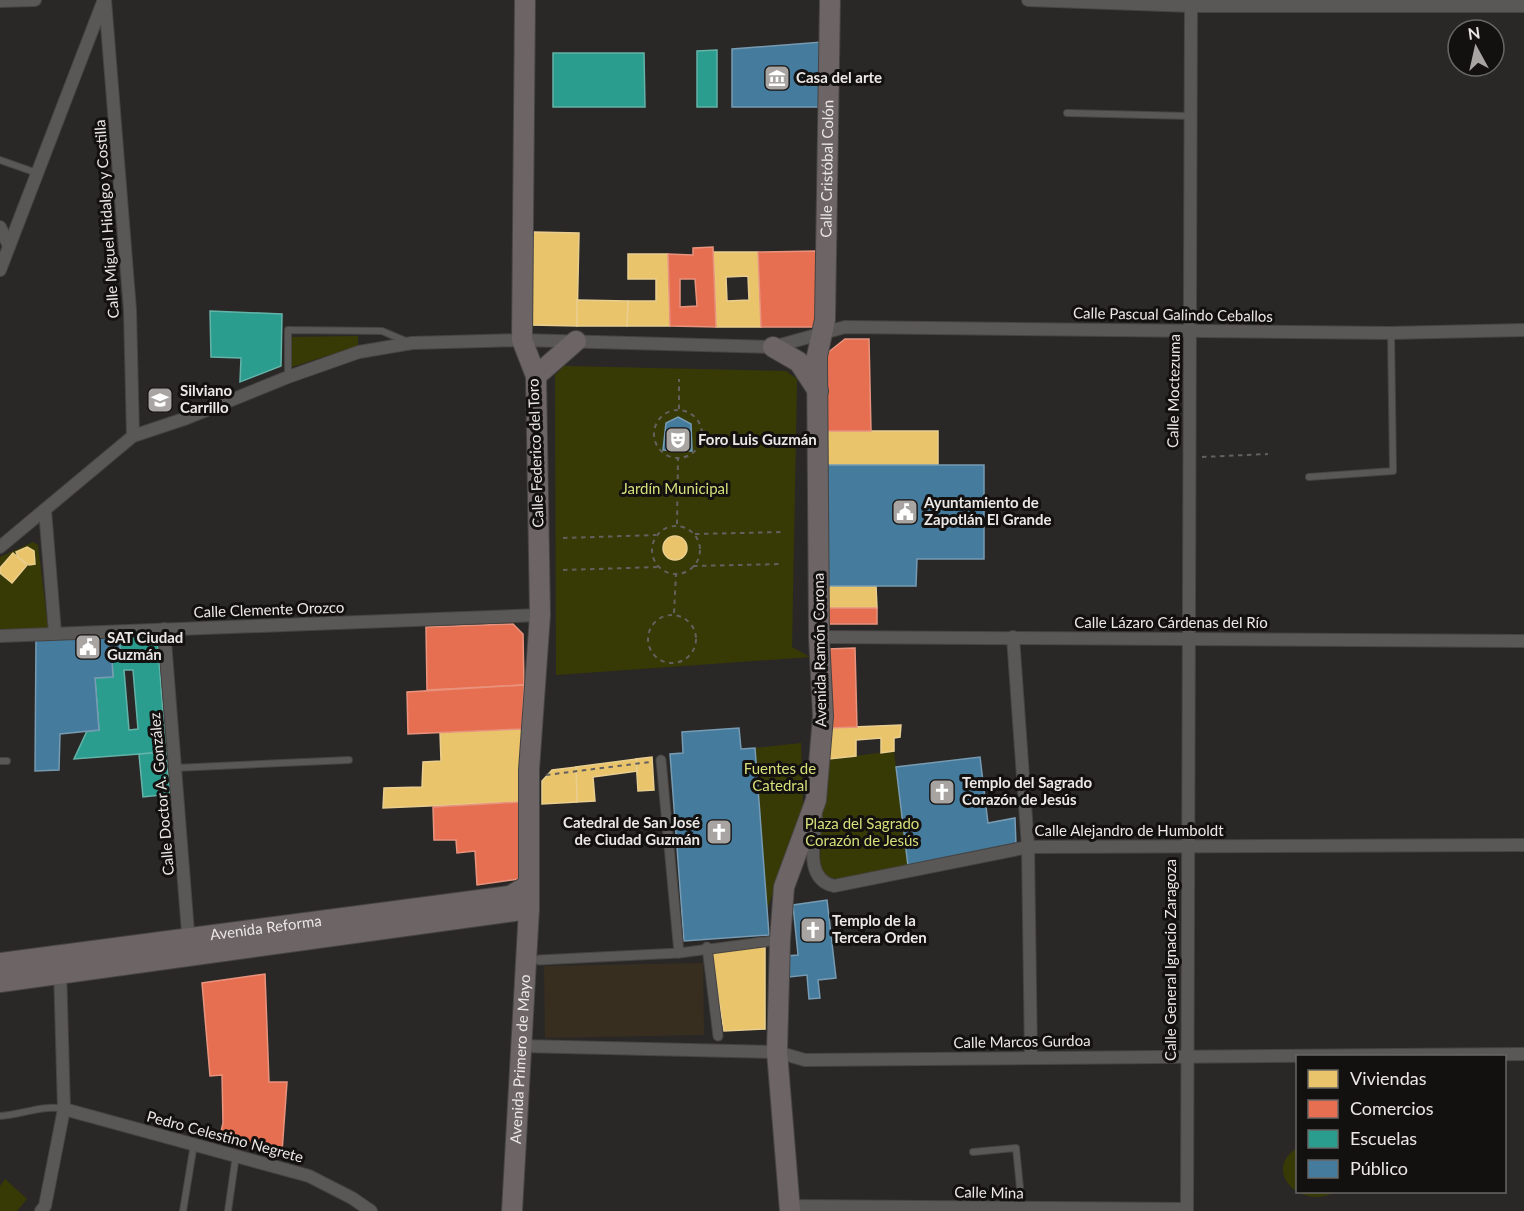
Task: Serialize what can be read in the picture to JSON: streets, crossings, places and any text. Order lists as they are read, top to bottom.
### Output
{
  "streets": {
    "main road": [
      "Calle Cristóbal Colón",
      "Calle Federico del Toro",
      "Avenida Ramón Corona",
      "Avenida Reforma",
      "Avenida Primero de Mayo"
    ],
    "street": [
      "Calle Miguel Hidalgo y Costilla",
      "Calle Pascual Galindo Ceballos",
      "Calle Moctezuma",
      "Calle Clemente Orozco",
      "Calle Lázaro Cárdenas del Río",
      "Calle Doctor A. González",
      "Calle Alejandro de Humboldt",
      "Calle General Ignacio Zaragoza",
      "Calle Marcos Gurdoa",
      "Pedro Celestino Negrete",
      "Calle Mina"
    ]
  },
  "crossings": [
    ["Calle Cristóbal Colón", "Calle Pascual Galindo Ceballos"],
    ["Calle Cristóbal Colón", "Avenida Ramón Corona"],
    ["Calle Miguel Hidalgo y Costilla", "Calle Pascual Galindo Ceballos"],
    ["Calle Pascual Galindo Ceballos", "Calle Moctezuma"],
    ["Calle Pascual Galindo Ceballos", "Calle Federico del Toro"],
    ["Calle Pascual Galindo Ceballos", "Avenida Ramón Corona"],
    ["Calle Moctezuma", "Calle Lázaro Cárdenas del Río"],
    ["Calle Moctezuma", "Calle General Ignacio Zaragoza"],
    ["Calle Federico del Toro", "Calle Clemente Orozco"],
    ["Calle Federico del Toro", "Avenida Reforma"],
    ["Calle Federico del Toro", "Avenida Primero de Mayo"],
    ["Calle Clemente Orozco", "Calle Doctor A. González"],
    ["Calle Lázaro Cárdenas del Río", "Avenida Ramón Corona"],
    ["Calle Lázaro Cárdenas del Río", "Calle General Ignacio Zaragoza"],
    ["Avenida Ramón Corona", "Calle Alejandro de Humboldt"],
    ["Avenida Ramón Corona", "Calle Marcos Gurdoa"],
    ["Avenida Ramón Corona", "Calle Mina"],
    ["Calle Doctor A. González", "Avenida Reforma"],
    ["Calle Alejandro de Humboldt", "Calle General Ignacio Zaragoza"],
    ["Avenida Reforma", "Avenida Primero de Mayo"],
    ["Calle General Ignacio Zaragoza", "Calle Marcos Gurdoa"],
    ["Calle General Ignacio Zaragoza", "Calle Mina"],
    ["Calle Marcos Gurdoa", "Avenida Primero de Mayo"]
  ],
  "parks": ["Jardín Municipal", "Fuentes de Catedral", "Plaza del Sagrado Corazón de Jesús"],
  "places": {
    "museum": ["Casa del arte"],
    "school or university": ["Silviano Carrillo"],
    "theatre": ["Foro Luis Guzmán"],
    "public building": ["Ayuntamiento de Zapotlán El Grande", "SAT Ciudad Guzmán"],
    "church": ["Templo del Sagrado Corazón de Jesús", "Catedral de San José de Ciudad Guzmán", "Templo de la Tercera Orden"]
  },
  "legend": [
    "Viviendas",
    "Comercios",
    "Escuelas",
    "Público"
  ],
  "north": "top"
}
